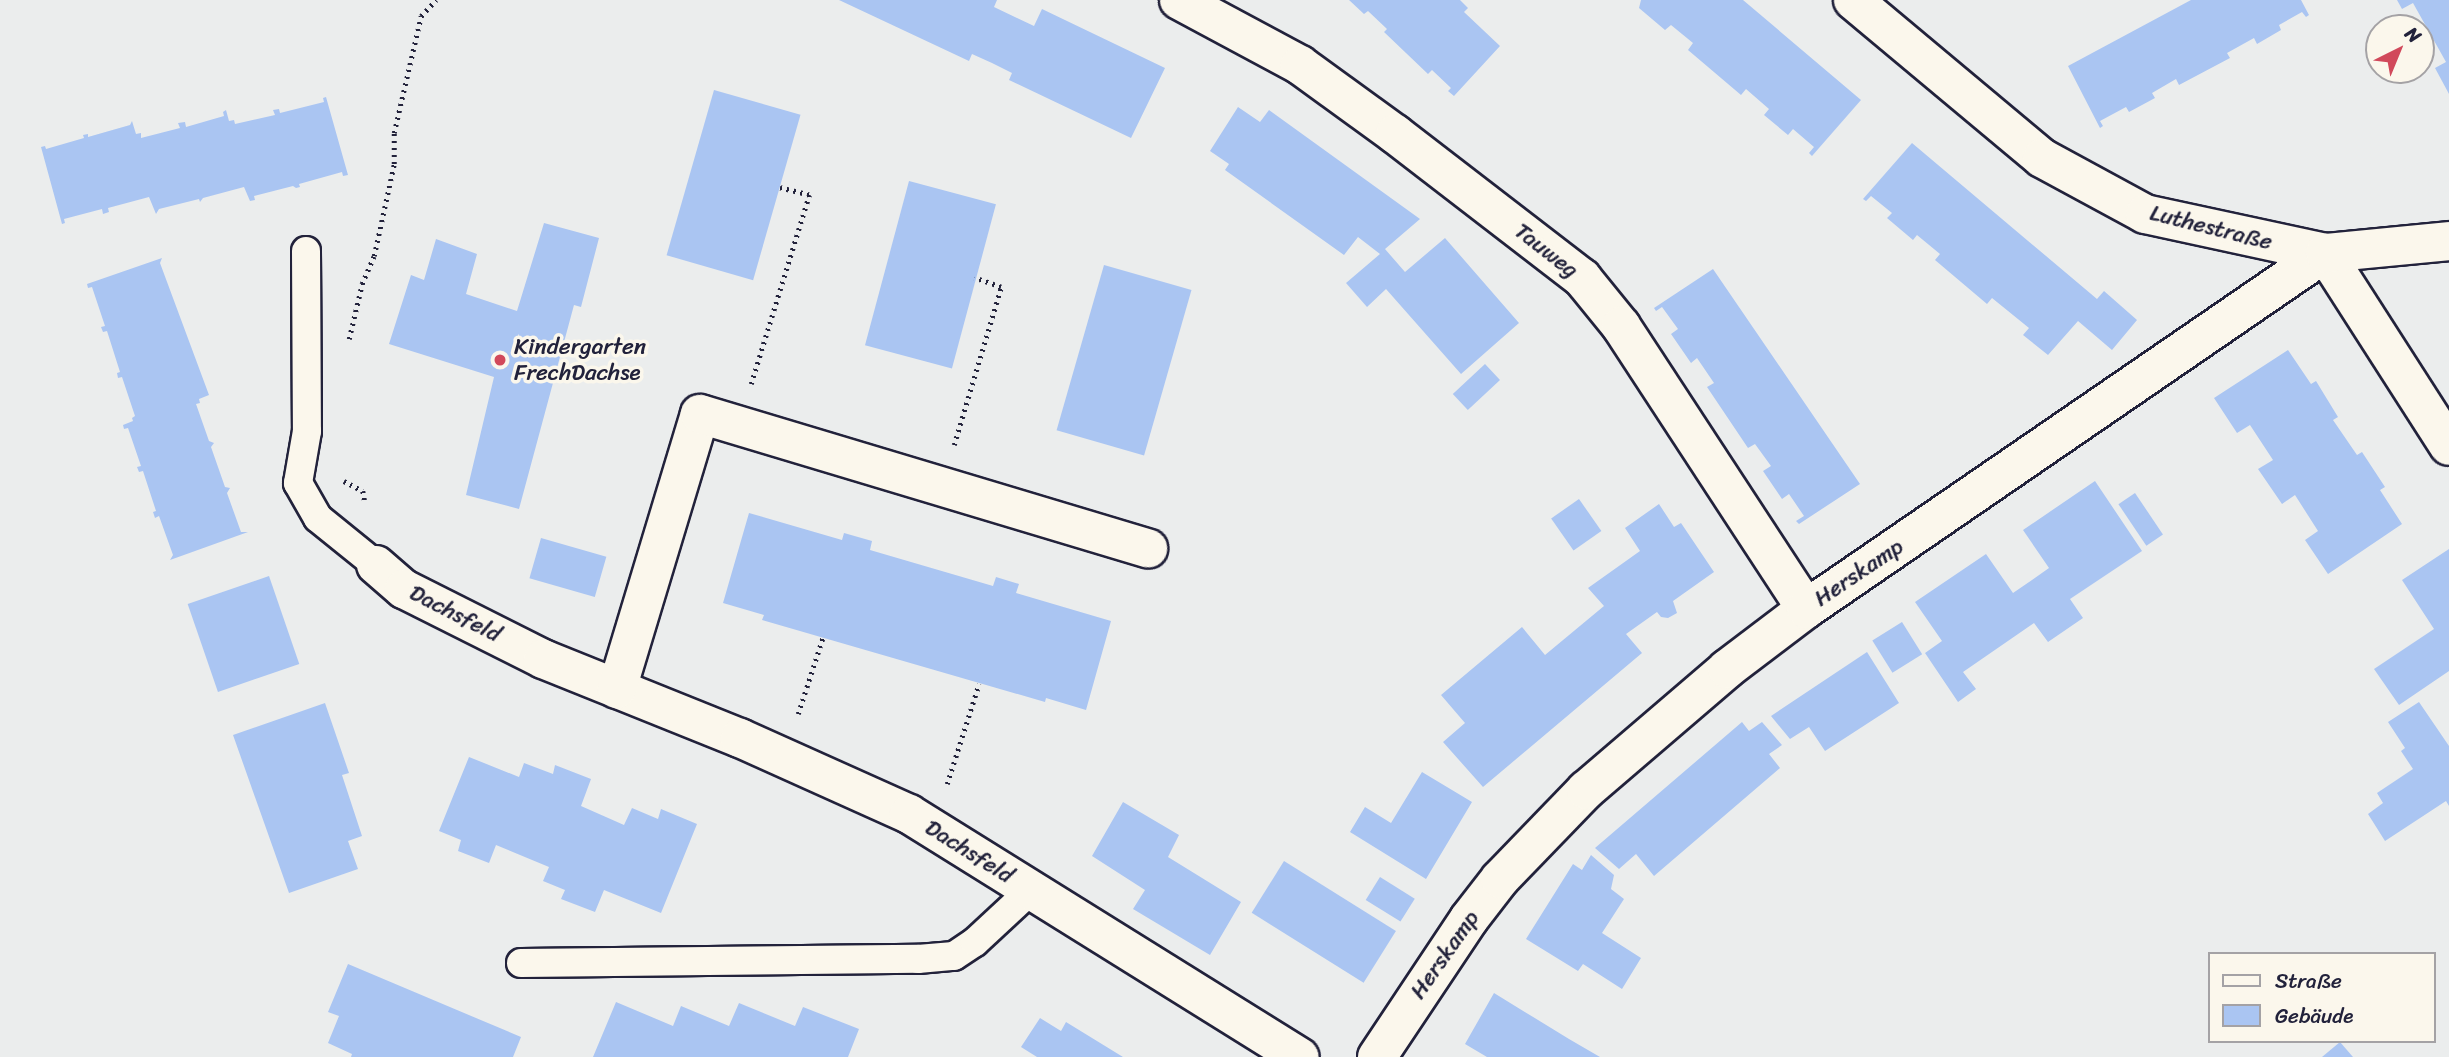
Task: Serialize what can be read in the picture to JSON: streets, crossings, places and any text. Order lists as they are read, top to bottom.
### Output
{
  "streets": {
    "street": [
      "Luthestraße",
      "Tauweg",
      "Herskamp",
      "Dachsfeld"
    ]
  },
  "crossings": [
    ["Luthestraße", "Herskamp"],
    ["Tauweg", "Herskamp"]
  ],
  "places": ["Kindergarten FrechDachse"],
  "legend": ["Straße", "Gebäude"],
  "north": "top right"
}
